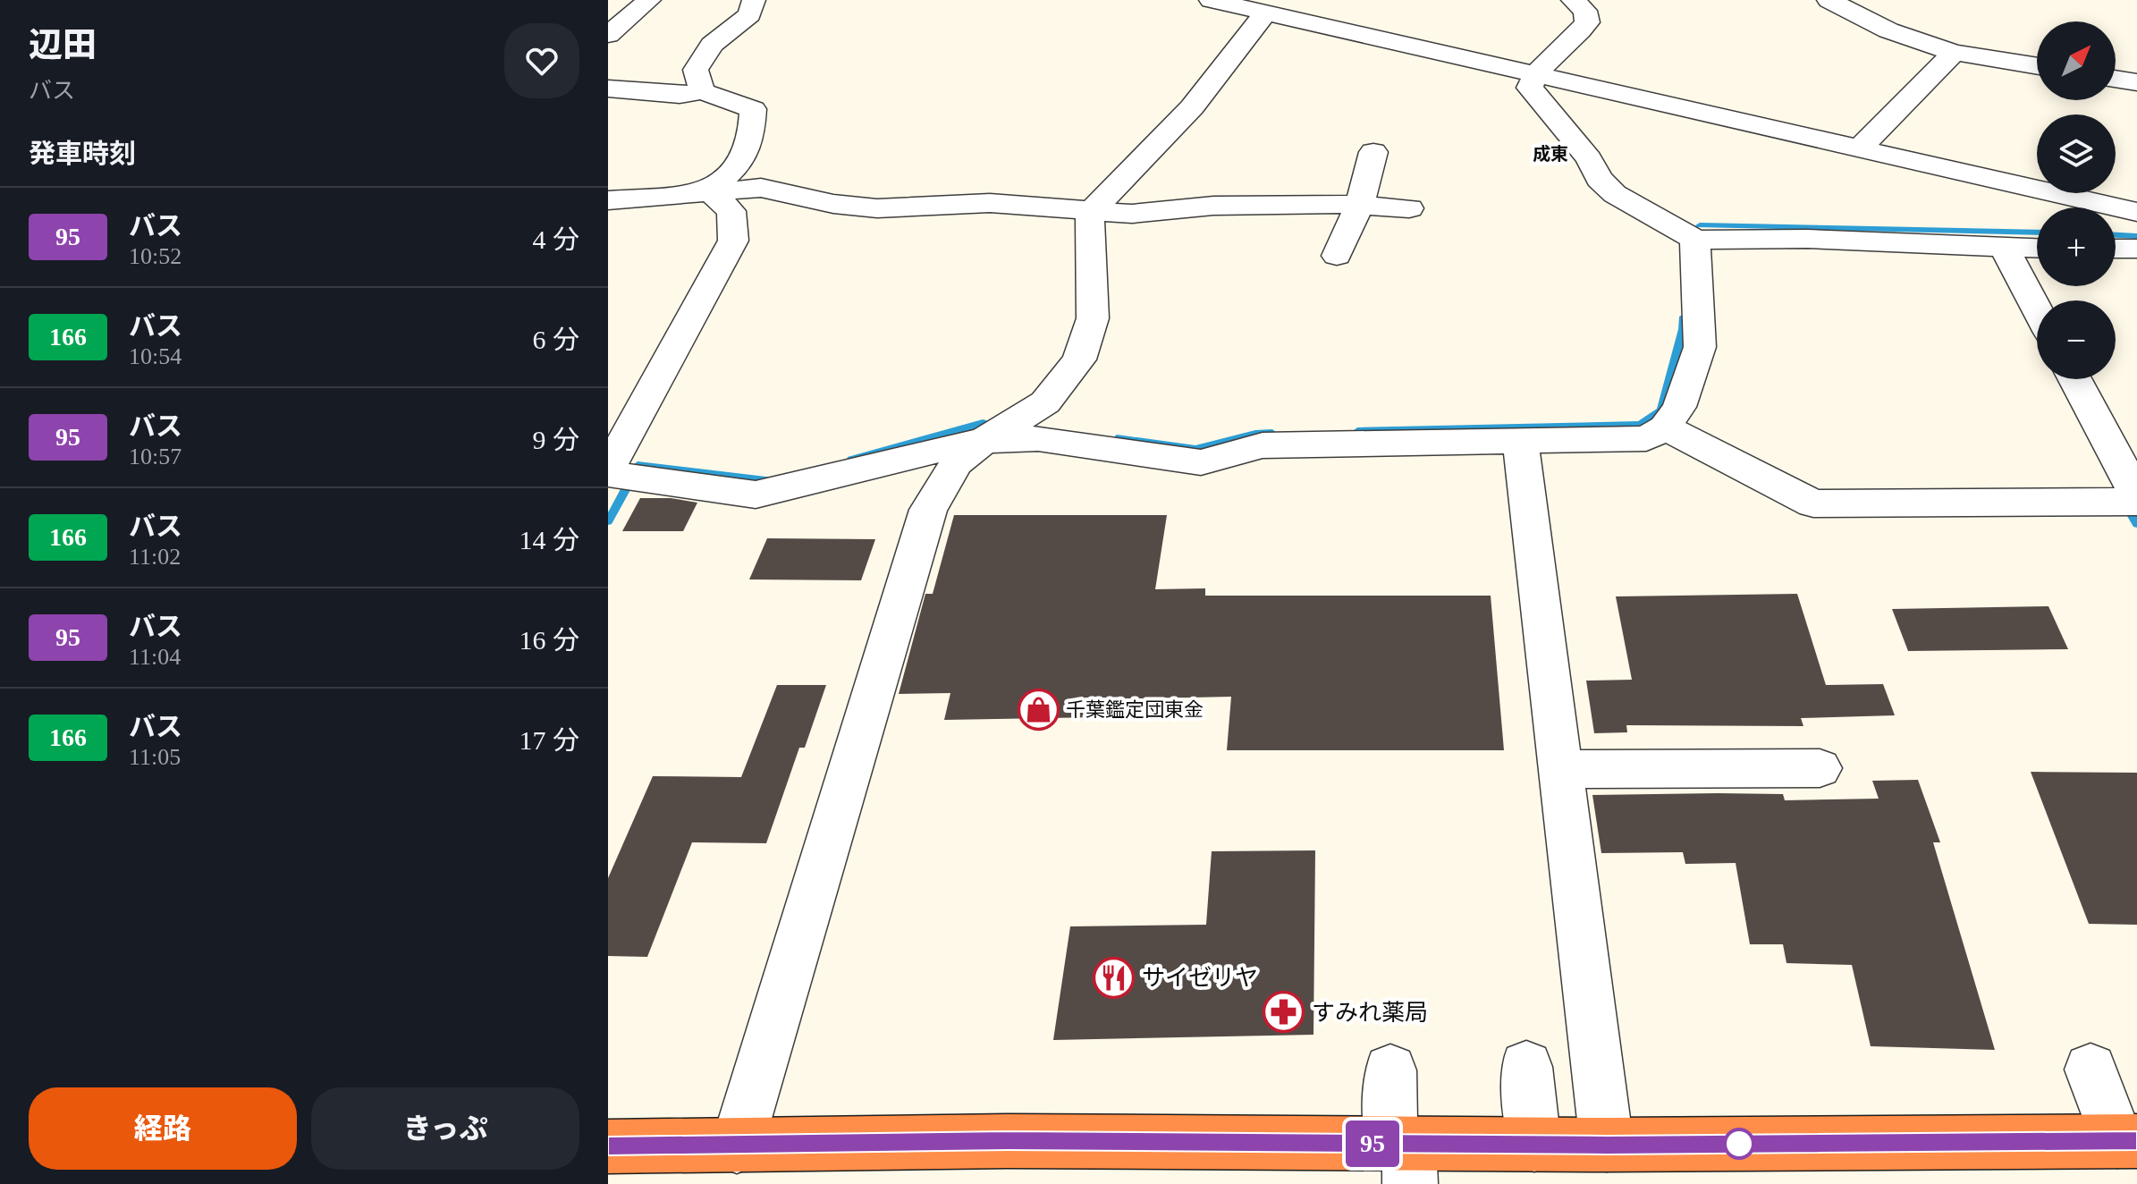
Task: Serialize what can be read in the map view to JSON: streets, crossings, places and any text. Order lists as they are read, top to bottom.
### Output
{
  "districts": ["成東"],
  "places": {
    "shop": ["千葉鑑定団東金"],
    "restaurant": ["サイゼリヤ"],
    "pharmacy": ["すみれ薬局"]
  },
  "lines": ["bus line 95"],
  "north": "top right",
  "page": {
    "heading": [
      ["辺田", "バス"],
      "発車時刻"
    ],
    "on_map": "95",
    "map_buttons": ["+", "−"],
    "list": [
      {
        "mark": "95",
        "name": "バス",
        "note": "10:52",
        "value": "4 分"
      },
      {
        "mark": "166",
        "name": "バス",
        "note": "10:54",
        "value": "6 分"
      },
      {
        "mark": "95",
        "name": "バス",
        "note": "10:57",
        "value": "9 分"
      },
      {
        "mark": "166",
        "name": "バス",
        "note": "11:02",
        "value": "14 分"
      },
      {
        "mark": "95",
        "name": "バス",
        "note": "11:04",
        "value": "16 分"
      },
      {
        "mark": "166",
        "name": "バス",
        "note": "11:05",
        "value": "17 分"
      }
    ],
    "buttons": ["経路", "きっぷ"]
  }
}
